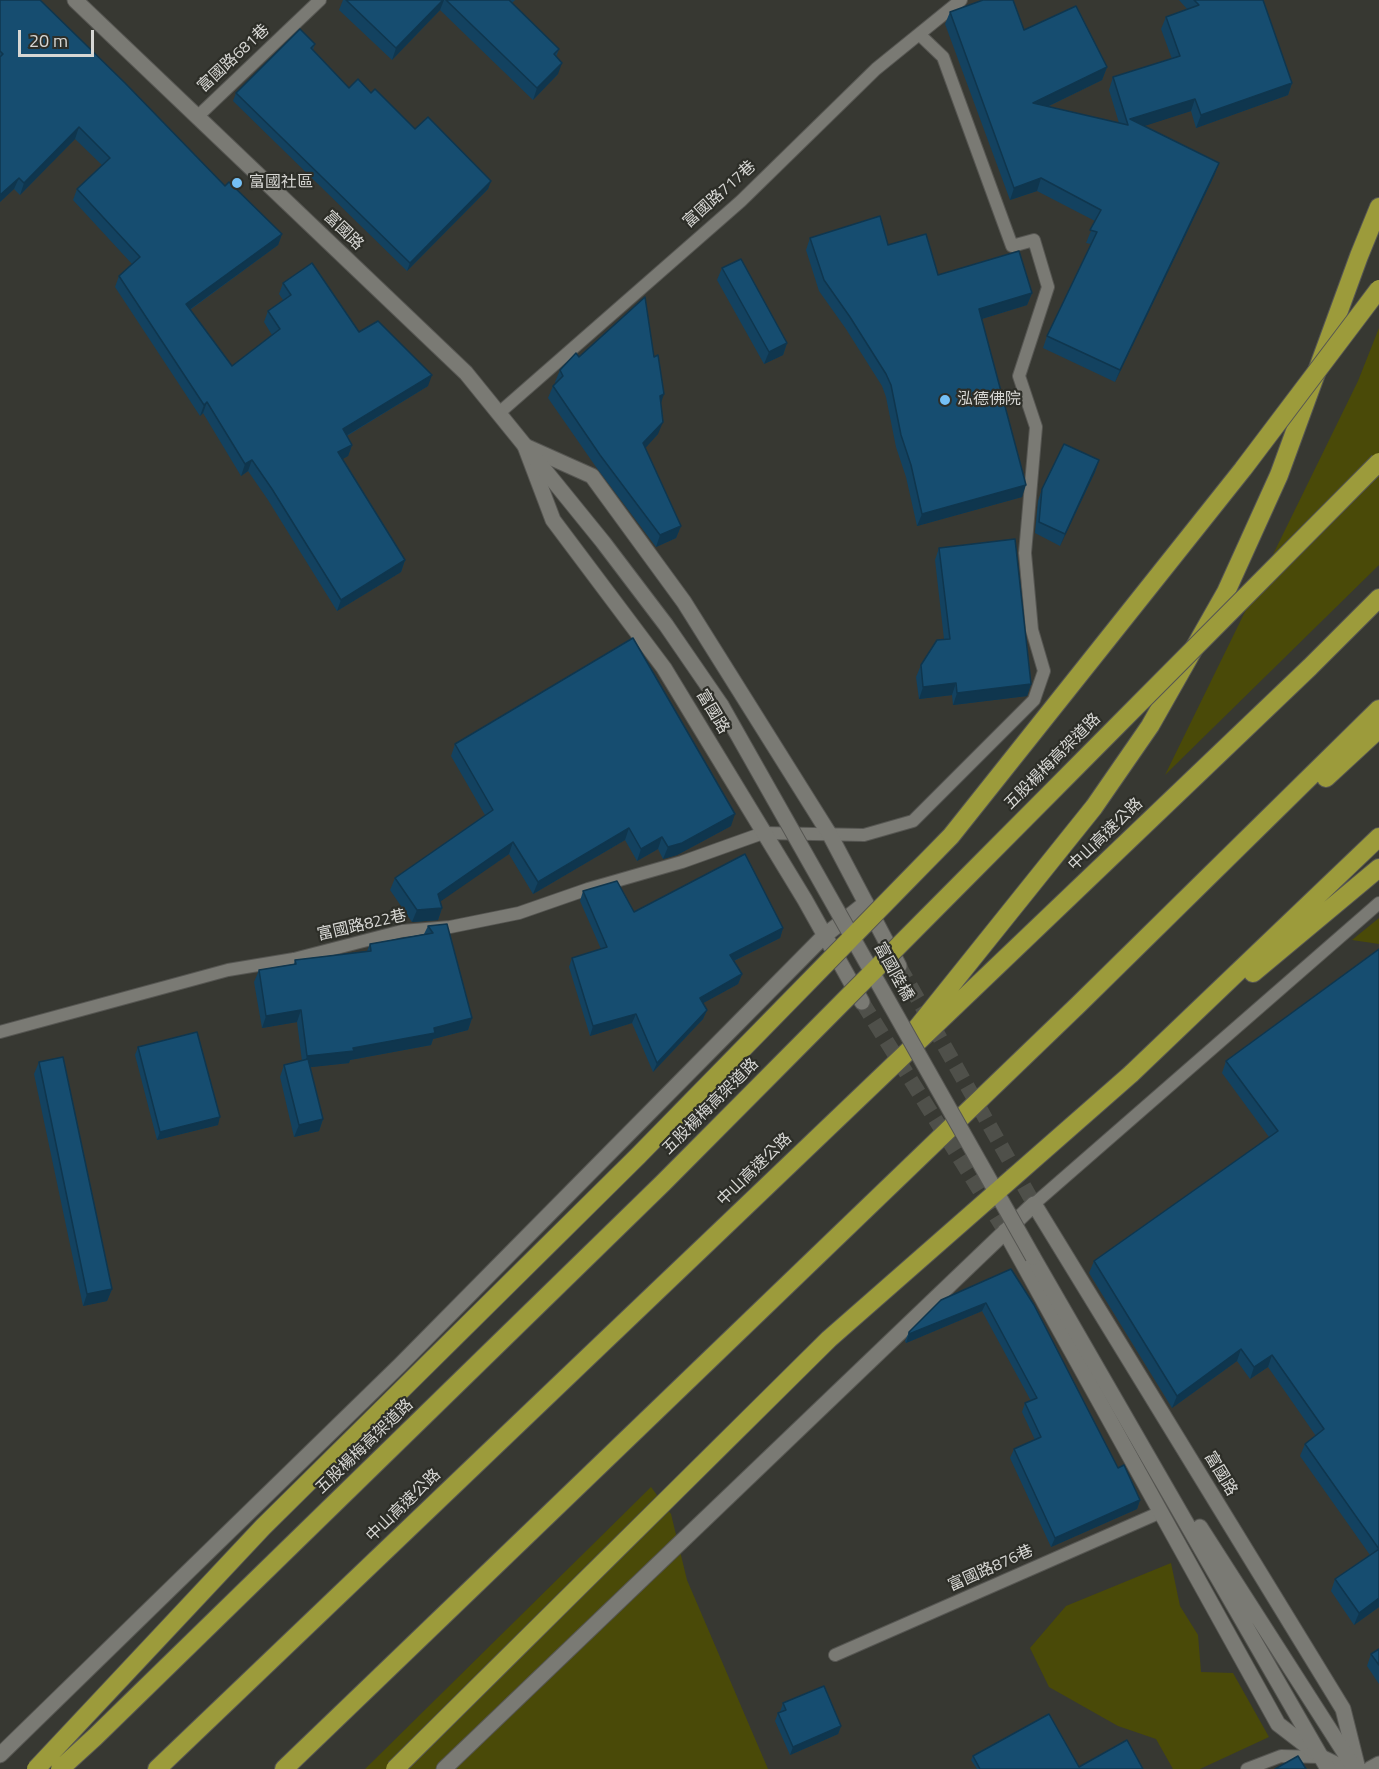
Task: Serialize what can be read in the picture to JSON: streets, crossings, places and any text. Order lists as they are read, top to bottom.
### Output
{
  "streets": {
    "highway": ["五股楊梅高架道路", "中山高速公路"],
    "street": ["富國路", "富國陸橋"],
    "lane": [
      "富國路681巷",
      "富國路717巷",
      "富國路822巷",
      "富國路876巷"
    ]
  },
  "crossings": [
    ["富國路681巷", "富國路"],
    ["富國路717巷", "富國路"],
    ["富國路", "富國路822巷"],
    ["富國路", "富國陸橋"]
  ],
  "places": ["富國社區", "泓德佛院"],
  "scale_bar": "20 m"
}
